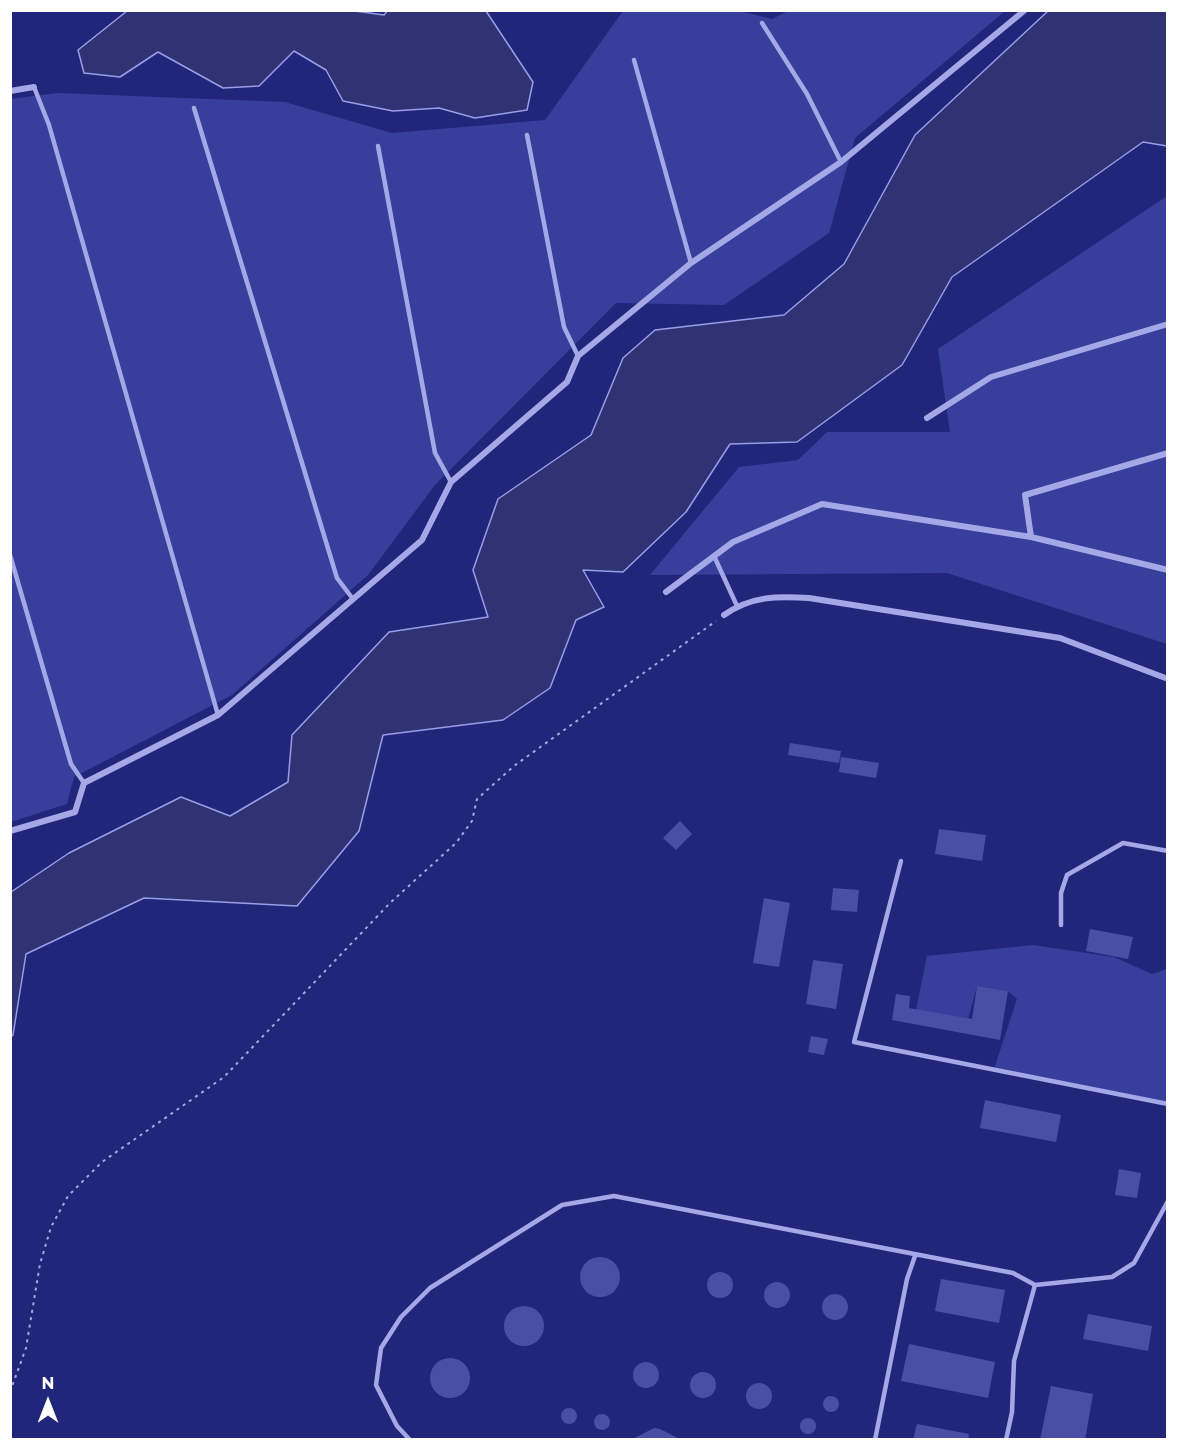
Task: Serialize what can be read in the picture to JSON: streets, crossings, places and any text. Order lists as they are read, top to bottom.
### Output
{
  "north": "top"
}
